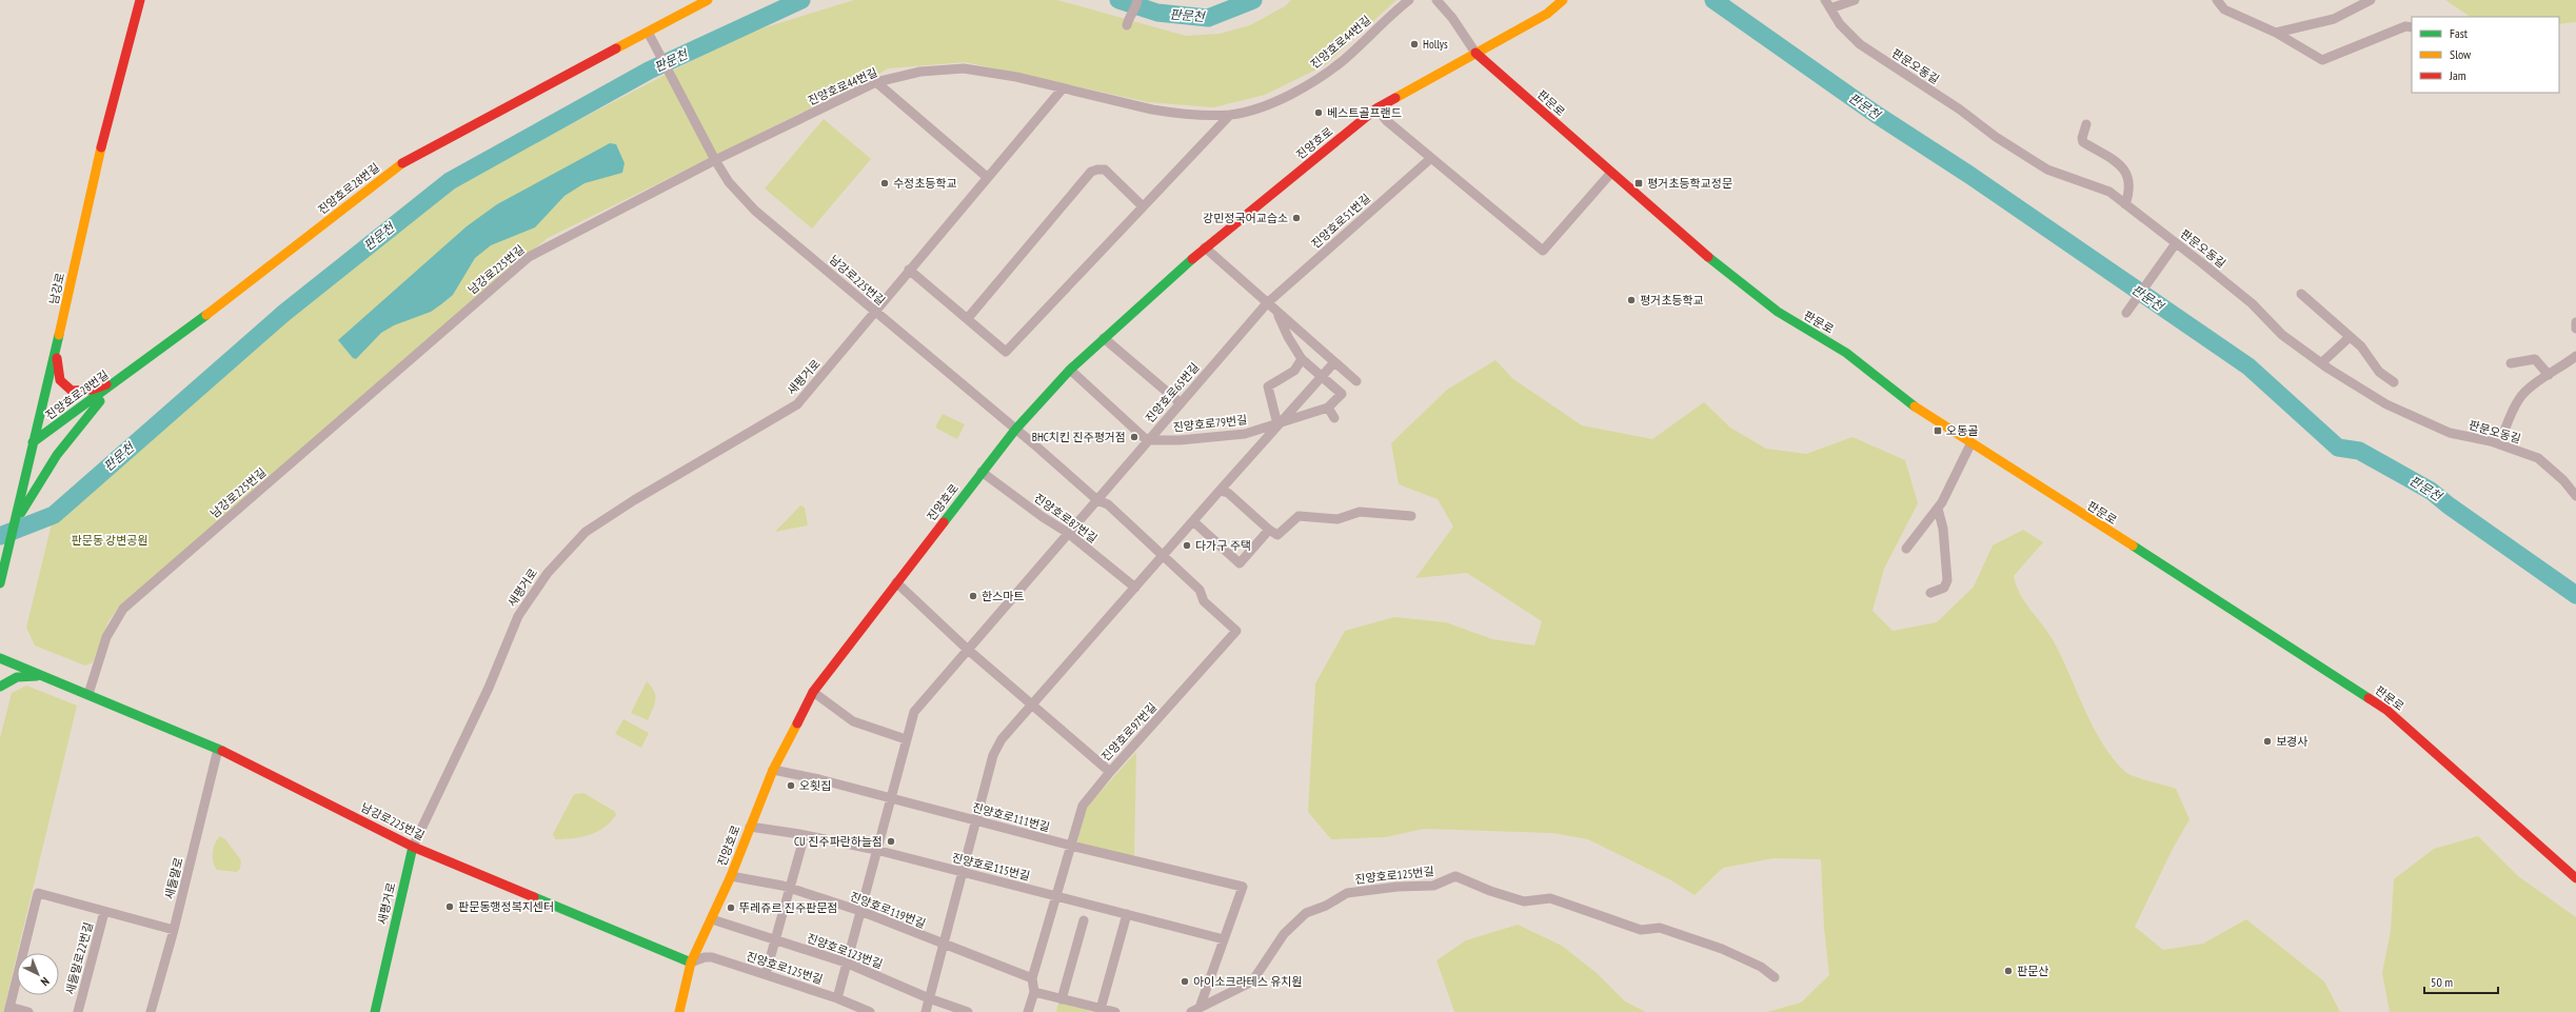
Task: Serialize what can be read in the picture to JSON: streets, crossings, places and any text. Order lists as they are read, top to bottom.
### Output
{
  "streets": {
    "street": [
      "진양호로44번길",
      "판문오동길",
      "판문로",
      "진양호로",
      "진양호로28번길",
      "진양호로51번길",
      "남강로225번길",
      "남강로",
      "새평거로",
      "진양호로65번길",
      "진양호로79번길",
      "진양호로87번길",
      "진양호로97번길",
      "진양호로111번길",
      "진양호로115번길",
      "진양호로125번길",
      "새들말로",
      "진양호로119번길",
      "진양호로123번길",
      "새들말로22번길"
    ]
  },
  "crossings": [
    ["진양호로44번길", "남강로225번길"],
    ["판문로", "진양호로"],
    ["진양호로", "남강로225번길"],
    ["진양호로", "진양호로87번길"],
    ["진양호로", "진양호로97번길"],
    ["진양호로", "진양호로111번길"],
    ["진양호로", "진양호로115번길"],
    ["진양호로", "진양호로125번길"],
    ["진양호로", "진양호로119번길"],
    ["진양호로", "진양호로123번길"],
    ["진양호로28번길", "남강로"],
    ["진양호로51번길", "진양호로65번길"],
    ["남강로225번길", "새평거로"],
    ["남강로225번길", "진양호로65번길"],
    ["남강로225번길", "진양호로97번길"],
    ["남강로225번길", "진양호로125번길"],
    ["남강로225번길", "새들말로"],
    ["진양호로65번길", "진양호로79번길"],
    ["진양호로65번길", "진양호로87번길"],
    ["진양호로111번길", "진양호로115번길"]
  ],
  "water": ["판문천"],
  "parks": ["판문동 강변공원"],
  "places": {
    "other": [
      "Hollys",
      "베스트골프랜드",
      "수정초등학교",
      "강민정국어교습소",
      "평거초등학교",
      "BHC치킨 진주평거점",
      "다가구 주택",
      "한스마트",
      "보경사",
      "오횟집",
      "CU 진주파란하늘점",
      "판문동행정복지센터",
      "뚜레쥬르 진주판문점",
      "판문산",
      "아이소크라테스 유치원"
    ],
    "transit": ["평거초등학교정문", "오동골"]
  },
  "legend": ["Fast", "Slow", "Jam"],
  "scale_bar": "50 m",
  "north": "bottom right"
}
